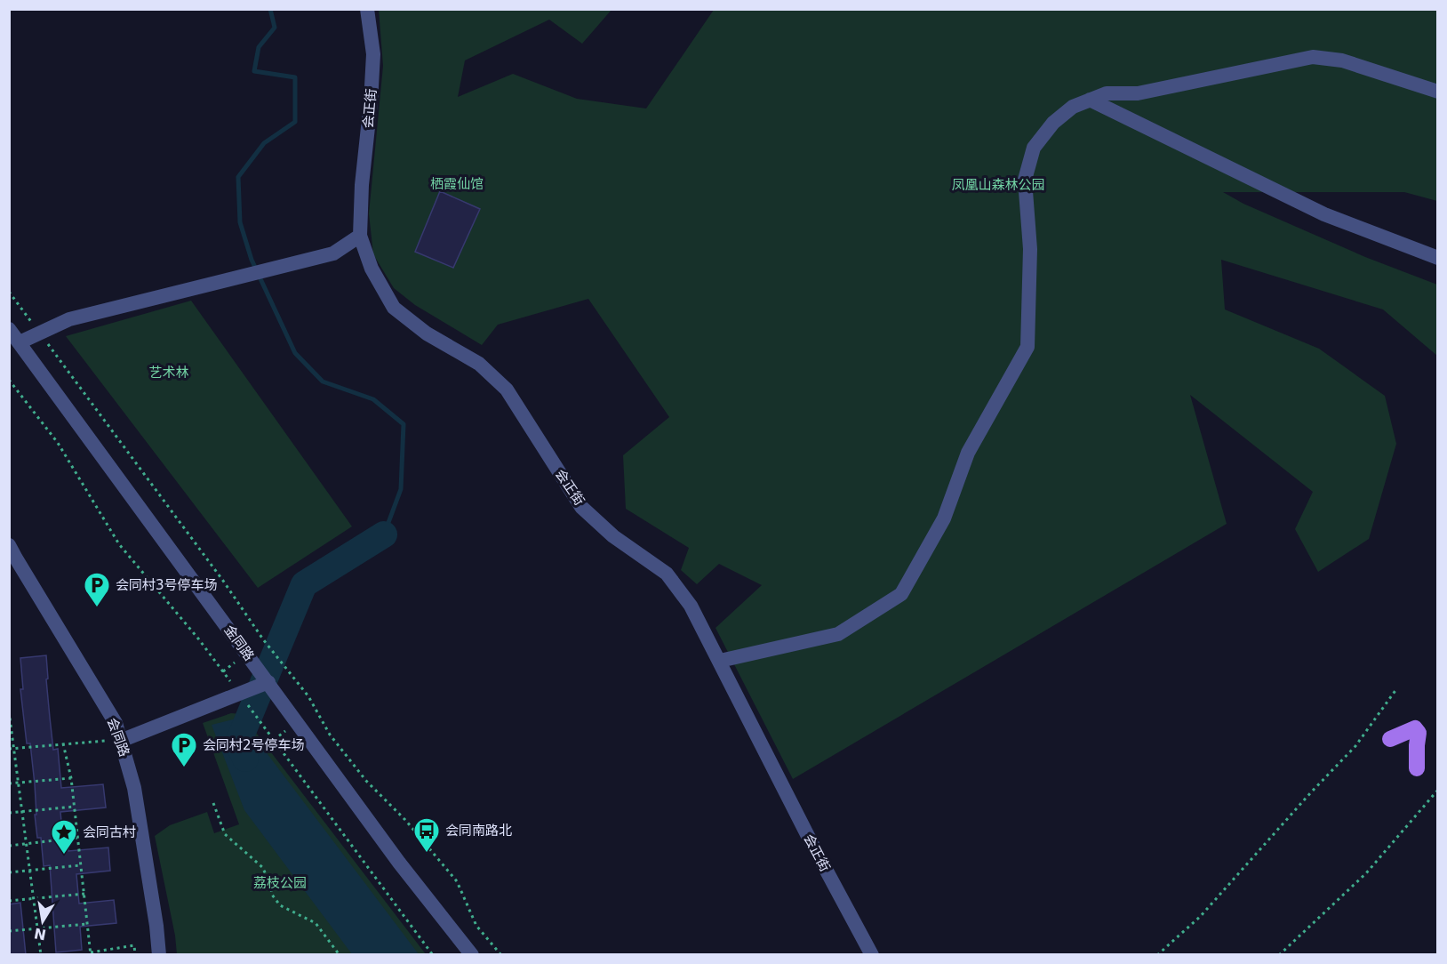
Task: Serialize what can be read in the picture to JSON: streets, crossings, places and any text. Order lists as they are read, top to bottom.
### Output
{
  "streets": {
    "street": ["会正街", "金同路", "会同路"]
  },
  "parks": [
    "栖霞仙馆",
    "凤凰山森林公园",
    "艺术林",
    "荔枝公园"
  ],
  "places": {
    "parking": ["会同村3号停车场", "会同村2号停车场"],
    "bus stop": ["会同南路北"],
    "place": ["会同古村"]
  },
  "north": "bottom"
}
